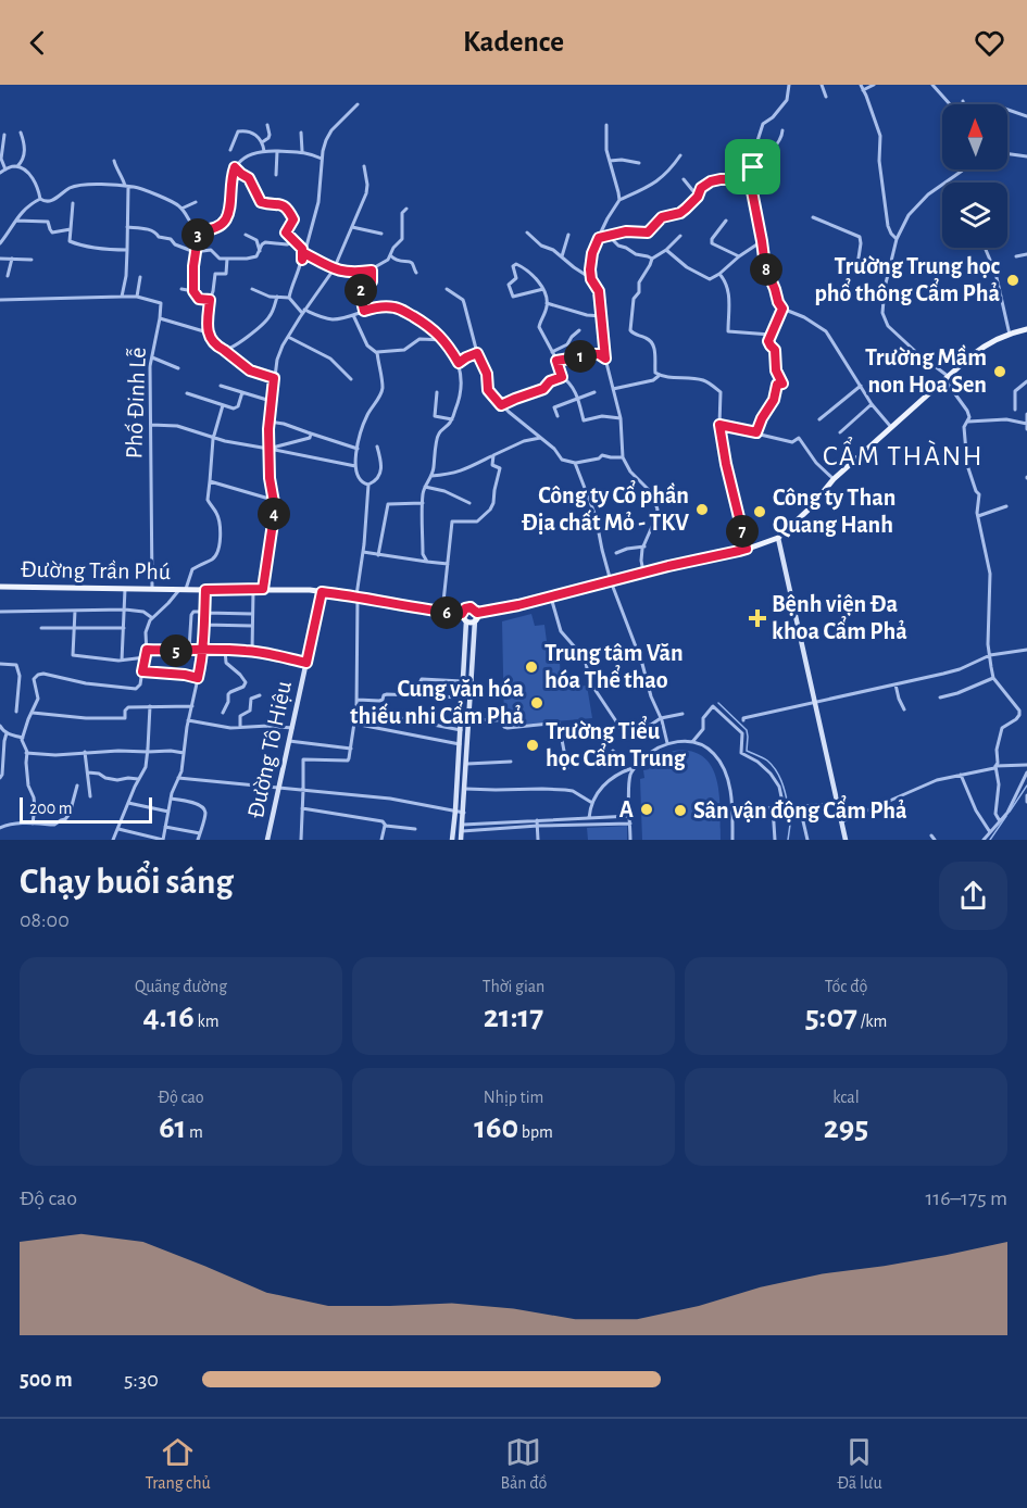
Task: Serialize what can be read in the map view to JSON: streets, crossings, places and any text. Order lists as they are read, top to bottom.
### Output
{
  "streets": {
    "main road": ["Đường Trần Phú"],
    "street": ["Phố Đinh Lễ", "Đường Tô Hiệu"]
  },
  "crossings": [
    ["Phố Đinh Lễ", "Đường Trần Phú"],
    ["Đường Trần Phú", "Đường Tô Hiệu"]
  ],
  "districts": ["CẨM THÀNH"],
  "places": {
    "other": [
      "Trường Trung học phổ thông Cẩm Phả",
      "Trường Mầm non Hoa Sen",
      "Công ty Cổ phần Địa chất Mỏ - TKV",
      "Công ty Than Quang Hanh",
      "Trung tâm Văn hóa Thể thao",
      "Cung văn hóa thiếu nhi Cẩm Phả",
      "Trường Tiểu học Cẩm Trung",
      "A",
      "Sân vận động Cẩm Phả"
    ],
    "health": ["Bệnh viện Đa khoa Cẩm Phả"]
  },
  "scale_bar": "200 m",
  "north": "top",
  "page": {
    "header": "Kadence",
    "pins": [
      "3",
      "8",
      "2",
      "1",
      "4",
      "7",
      "6",
      "5"
    ],
    "scale": "200 m",
    "heading": ["Chạy buổi sáng", "08:00"],
    "stats": [
      ["Quãng đường", "4.16 km"],
      ["Thời gian", "21:17"],
      ["Tốc độ", "5:07 /km"],
      ["Độ cao", "61 m"],
      ["Nhịp tim", "160 bpm"],
      ["kcal", "295"]
    ],
    "chart": ["Độ cao", "116–175 m"],
    "list": [
      {
        "name": "500 m",
        "note": "5:30"
      }
    ],
    "tabs": ["Trang chủ", "Bản đồ", "Đã lưu"]
  }
}
